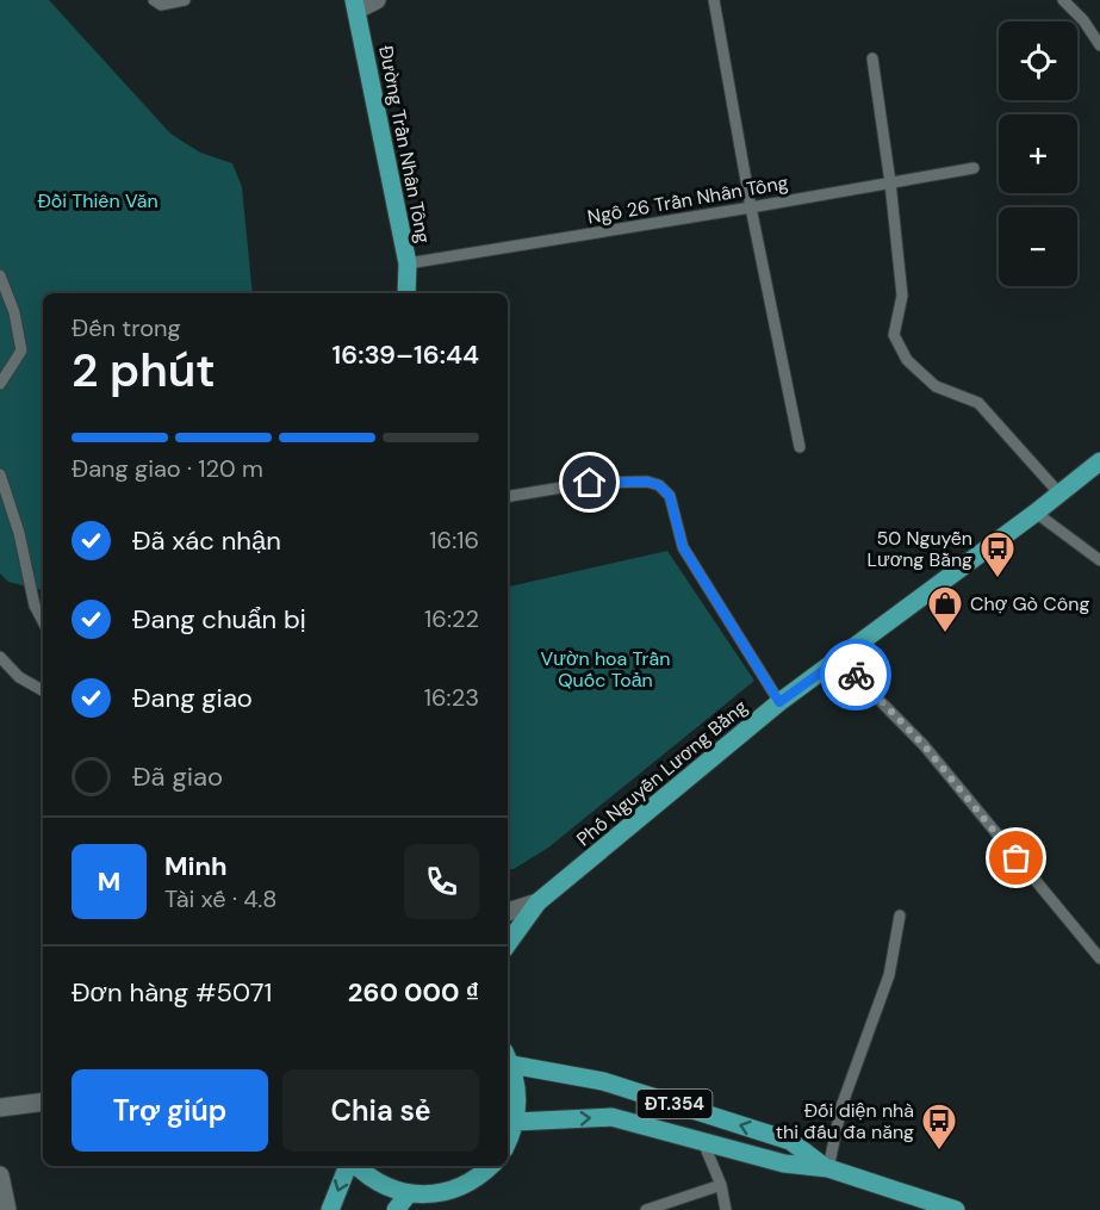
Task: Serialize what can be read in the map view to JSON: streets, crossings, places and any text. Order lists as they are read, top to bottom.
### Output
{
  "streets": {
    "main road": ["Đường Trần Nhân Tông", "Phố Nguyễn Lương Bằng", "ĐT.354"],
    "lane": ["Ngô 26 Trần Nhân Tông"]
  },
  "crossings": [
    ["Đường Trần Nhân Tông", "Ngô 26 Trần Nhân Tông"]
  ],
  "parks": ["Đồi Thiên Văn", "Vườn hoa Trần Quốc Toản"],
  "places": {
    "bus stop": ["50 Nguyễn Lương Bằng", "Đối diện nhà thi đấu đa năng"],
    "shop": ["Chợ Gò Công"]
  },
  "page": {
    "map_buttons": ["+", "−"],
    "heading": ["2 phút", "Đến trong", "16:39–16:44"],
    "panel": [
      "Minh",
      "Tài xế · 4.8",
      "Đơn hàng #5071",
      "260 000 ₫"
    ],
    "bar": "Đang giao · 120 m",
    "list": [
      ["Đã xác nhận", "16:16"],
      ["Đang chuẩn bị", "16:22"],
      ["Đang giao", "16:23"],
      "Đã giao"
    ],
    "round": "M",
    "buttons": ["Trợ giúp", "Chia sẻ"]
  }
}
